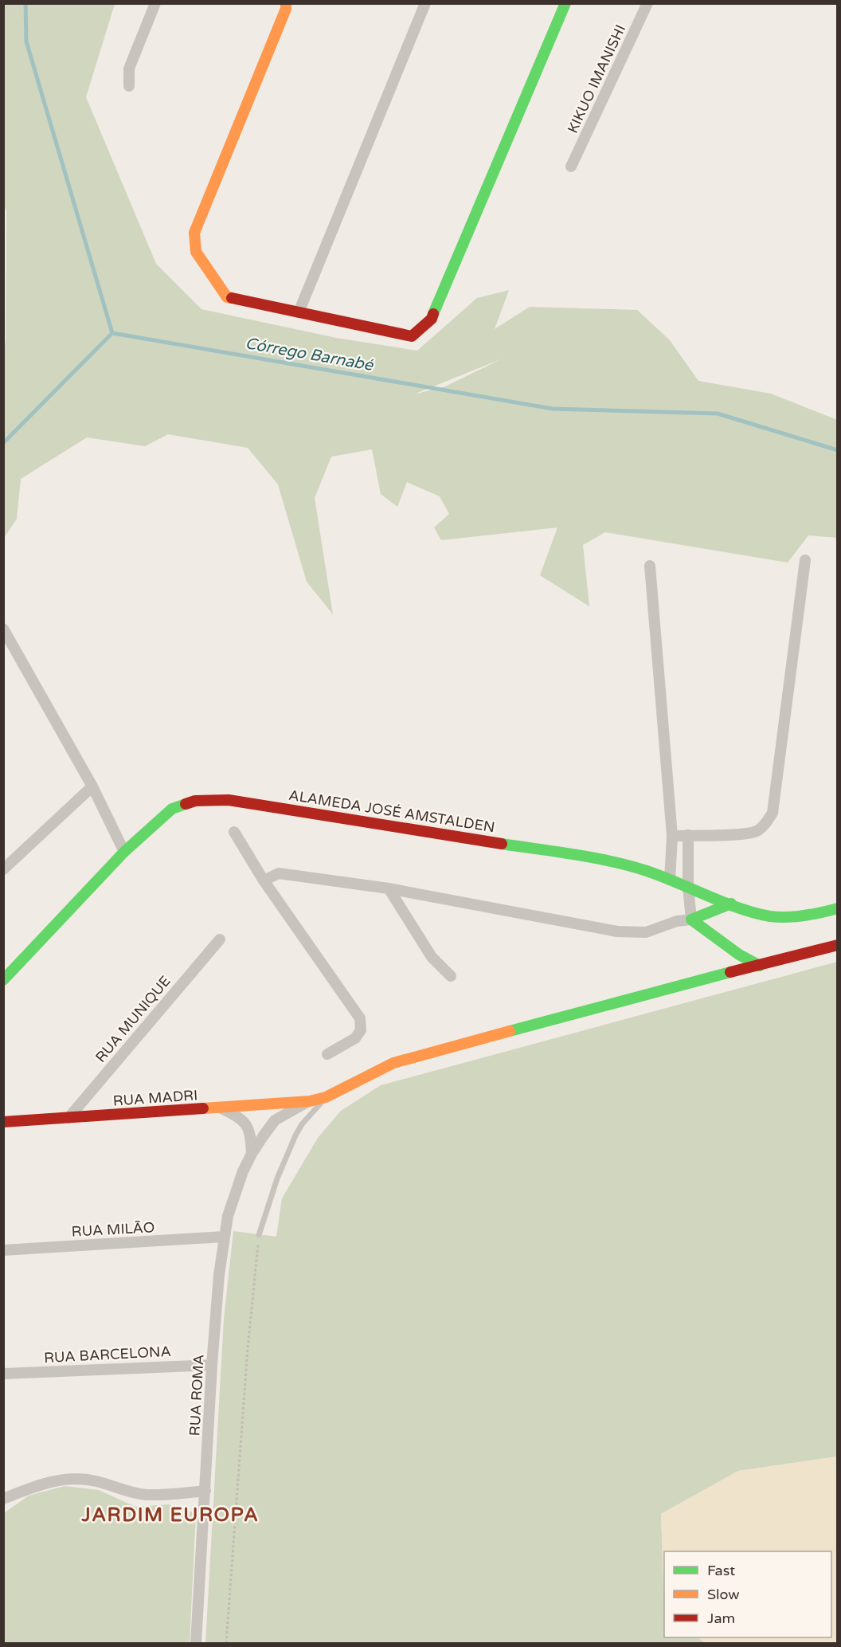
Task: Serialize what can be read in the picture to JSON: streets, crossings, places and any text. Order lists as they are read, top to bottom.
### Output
{
  "streets": {
    "street": [
      "KIKUO IMANISHI",
      "ALAMEDA JOSÉ AMSTALDEN",
      "RUA MUNIQUE",
      "RUA MADRI",
      "RUA MILÃO",
      "RUA BARCELONA",
      "RUA ROMA"
    ]
  },
  "crossings": [
    ["RUA MUNIQUE", "RUA MADRI"],
    ["RUA MADRI", "RUA ROMA"],
    ["RUA MILÃO", "RUA ROMA"],
    ["RUA BARCELONA", "RUA ROMA"]
  ],
  "districts": ["JARDIM EUROPA"],
  "water": ["Córrego Barnabé"],
  "legend": ["Fast", "Slow", "Jam"]
}
